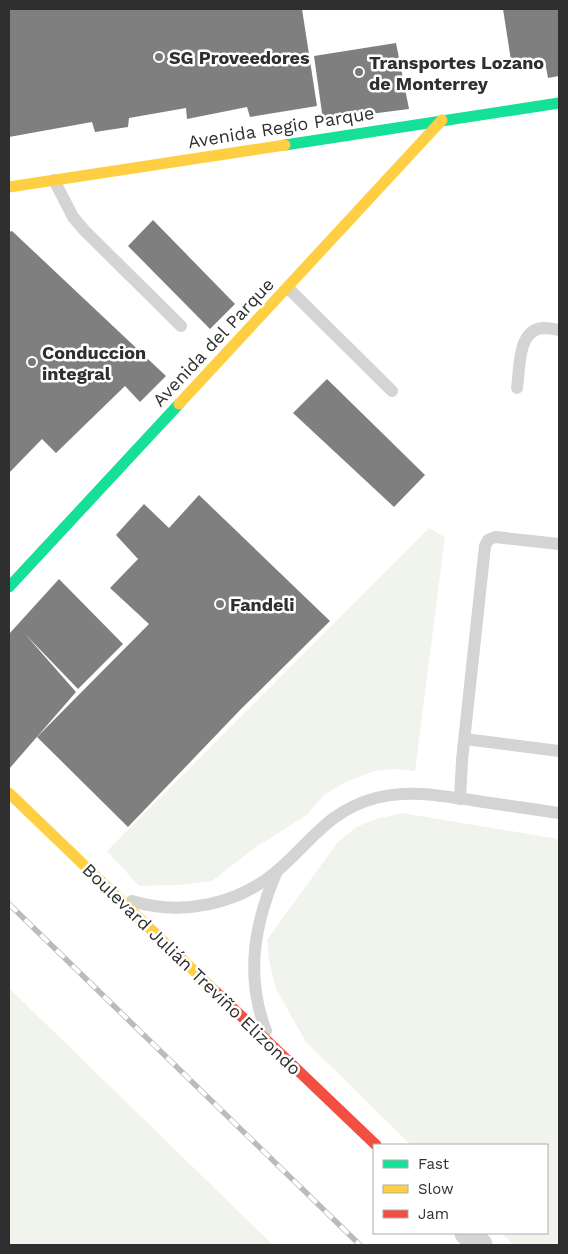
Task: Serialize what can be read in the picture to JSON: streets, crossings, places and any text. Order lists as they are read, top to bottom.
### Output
{
  "streets": {
    "street": ["Avenida Regio Parque", "Avenida del Parque", "Boulevard Julián Treviño Elizondo"]
  },
  "crossings": [
    ["Avenida Regio Parque", "Avenida del Parque"]
  ],
  "places": [
    "SG Proveedores",
    "Transportes Lozano de Monterrey",
    "Conduccion integral",
    "Fandeli"
  ],
  "legend": ["Fast", "Slow", "Jam"]
}
